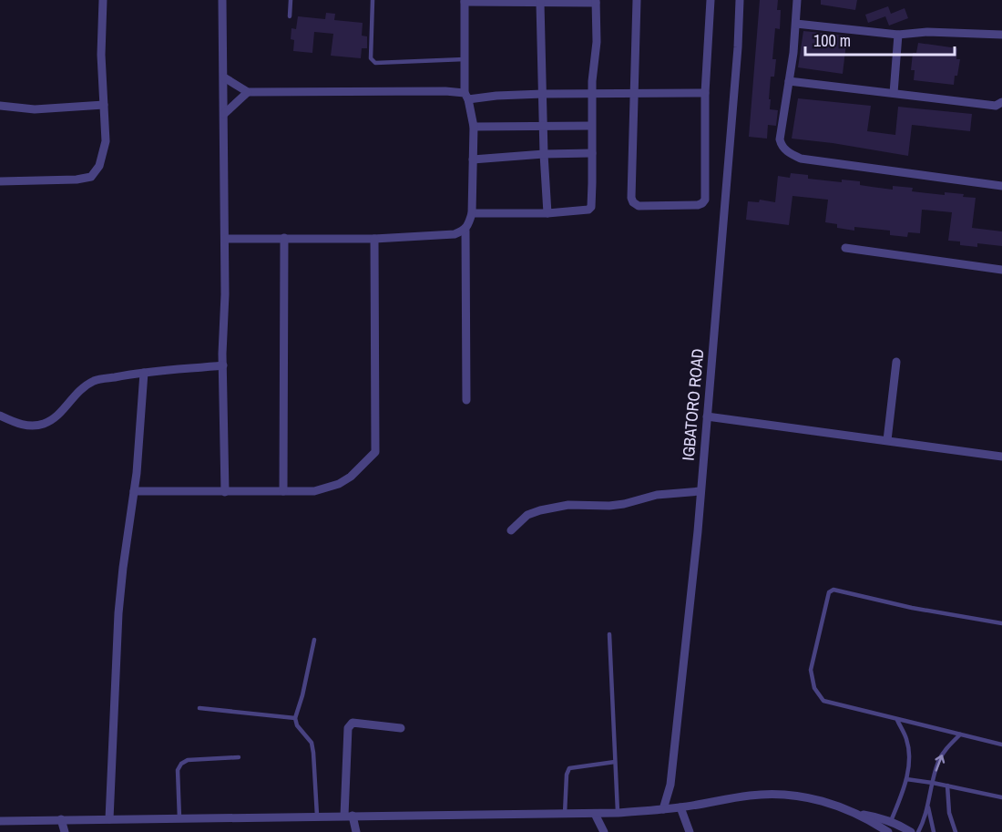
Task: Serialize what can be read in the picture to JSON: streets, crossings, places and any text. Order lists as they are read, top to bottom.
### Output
{
  "streets": {
    "street": ["IGBATORO ROAD"]
  },
  "scale_bar": "100 m"
}
